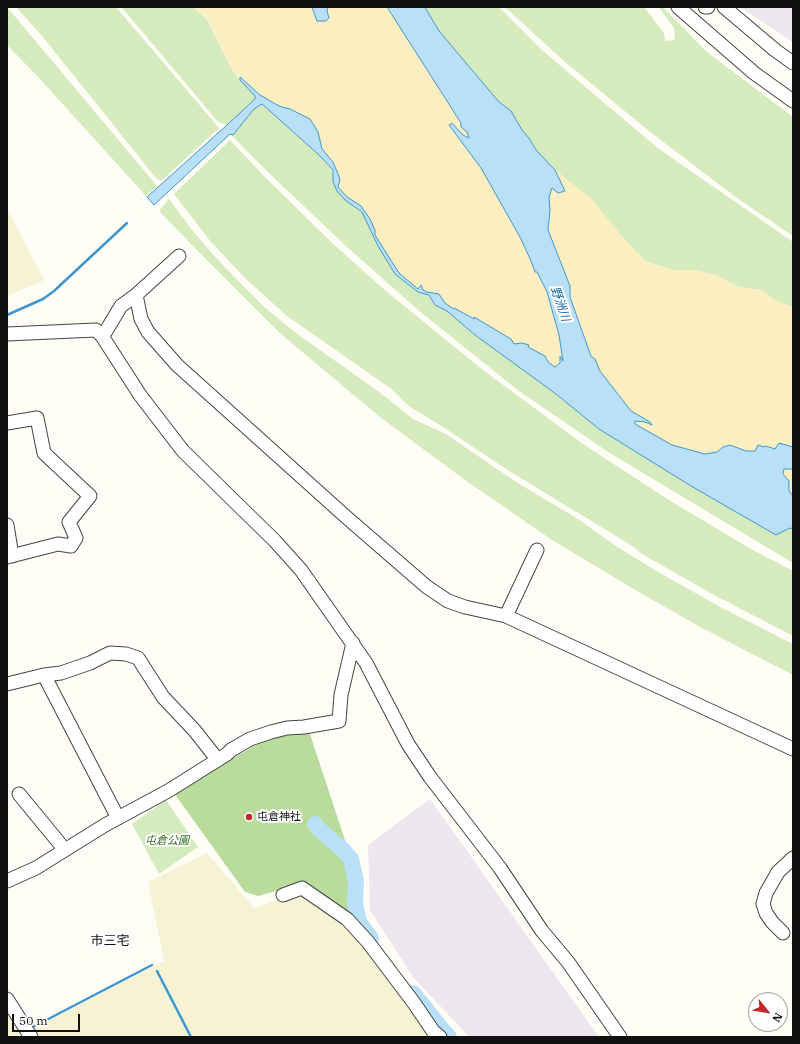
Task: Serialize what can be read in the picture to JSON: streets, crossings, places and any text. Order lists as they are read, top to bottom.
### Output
{
  "districts": ["市三宅"],
  "water": ["野洲川"],
  "parks": ["屯倉公園"],
  "places": ["屯倉神社"],
  "scale_bar": "50 m",
  "north": "bottom right"
}
